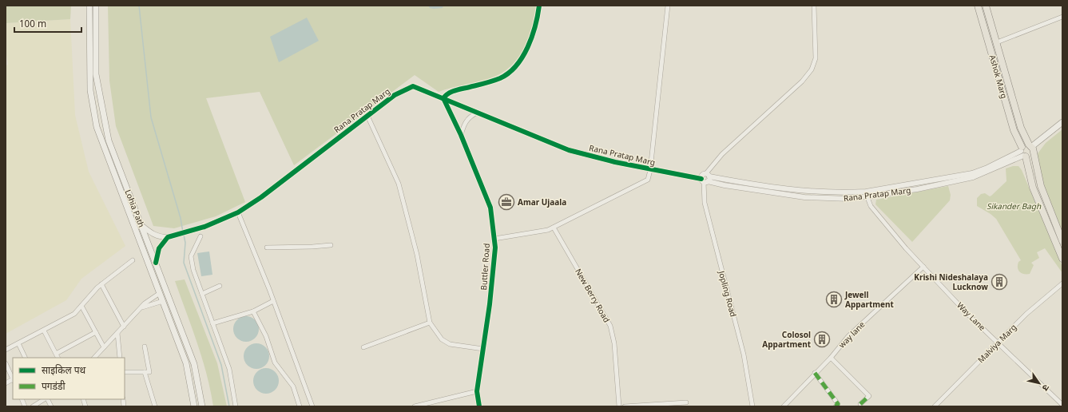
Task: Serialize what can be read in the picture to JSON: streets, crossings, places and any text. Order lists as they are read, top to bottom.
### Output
{
  "streets": {
    "main road": ["Ashok Marg", "Lohia Path"],
    "street": [
      "Rana Pratap Marg",
      "Buttler Road",
      "Jopling Road",
      "New Berry Road",
      "Way Lane",
      "way lane",
      "Malviya Marg"
    ]
  },
  "crossings": [
    ["Ashok Marg", "Rana Pratap Marg"],
    ["Rana Pratap Marg", "Buttler Road"],
    ["Rana Pratap Marg", "Jopling Road"],
    ["Rana Pratap Marg", "Way Lane"],
    ["Way Lane", "way lane"],
    ["Way Lane", "Malviya Marg"]
  ],
  "parks": ["Sikander Bagh"],
  "places": {
    "office": ["Amar Ujaala"],
    "building": ["Krishi Nideshalaya Lucknow", "Jewell Appartment", "Colosol Appartment"]
  },
  "legend": ["साइकिल पथ", "पगडंडी"],
  "scale_bar": "100 m",
  "north": "bottom right"
}
